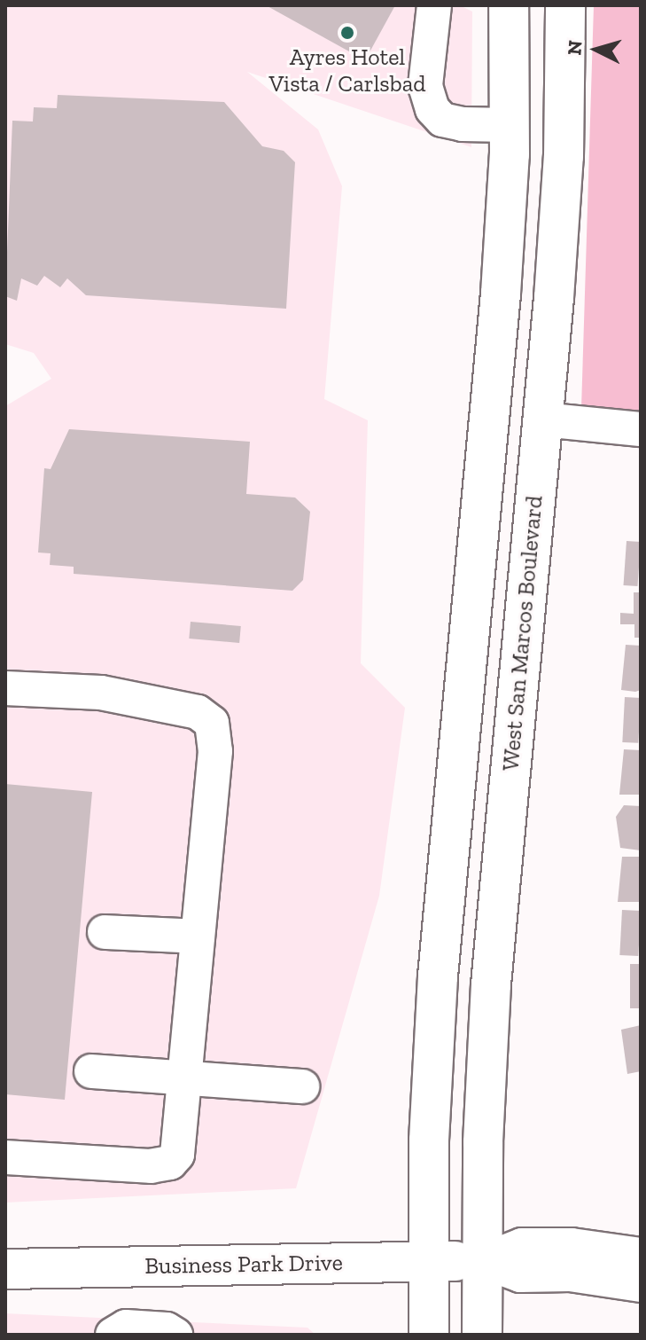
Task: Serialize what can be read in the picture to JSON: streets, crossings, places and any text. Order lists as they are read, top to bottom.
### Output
{
  "streets": {
    "main road": ["West San Marcos Boulevard", "Business Park Drive"]
  },
  "crossings": [
    ["West San Marcos Boulevard", "Business Park Drive"]
  ],
  "places": ["Ayres Hotel Vista / Carlsbad"],
  "north": "left"
}
